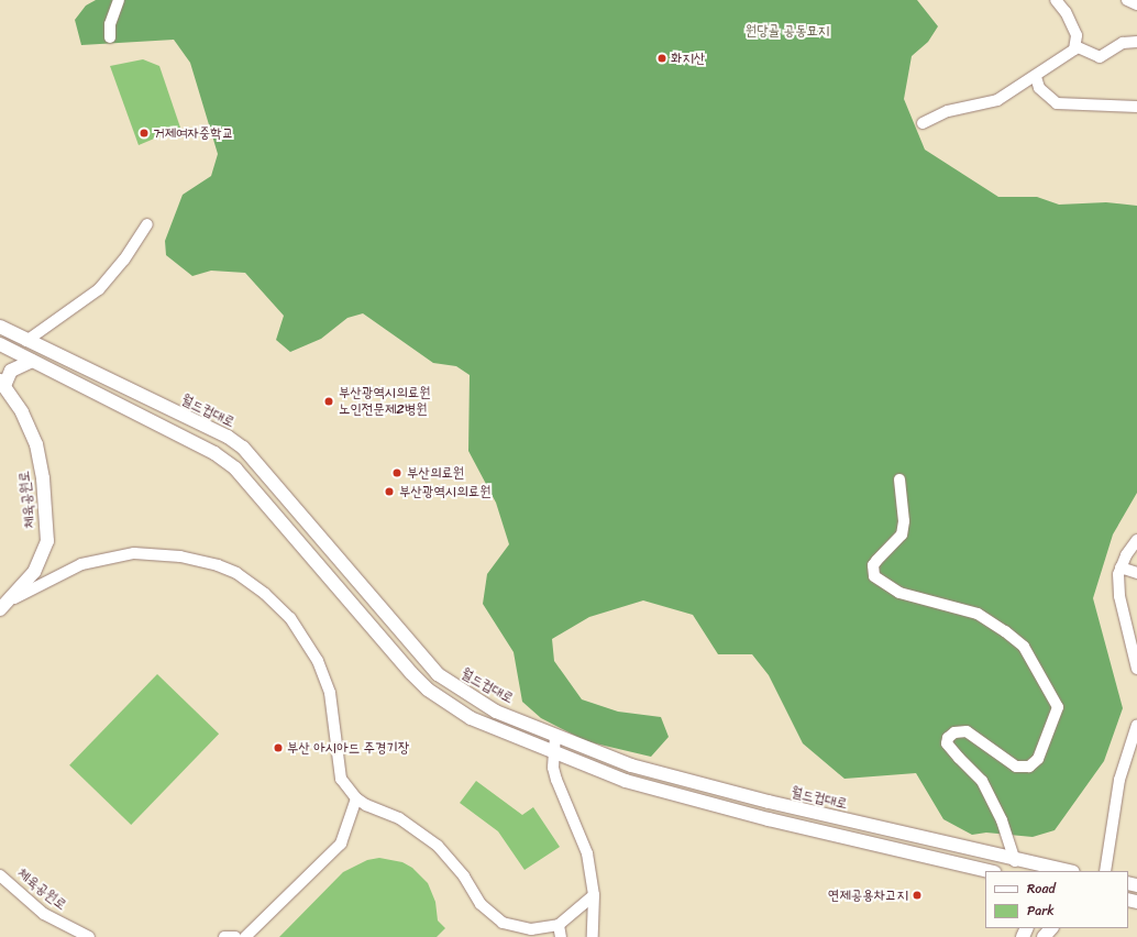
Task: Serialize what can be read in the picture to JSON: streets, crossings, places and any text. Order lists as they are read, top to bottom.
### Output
{
  "streets": {
    "main road": ["월드컵대로", "체육공원로"]
  },
  "parks": ["원당골 공동묘지"],
  "places": [
    "화지산",
    "거제여자중학교",
    "부산광역시의료원 노인전문제2병원",
    "부산의료원",
    "부산광역시의료원",
    "부산 아시아드 주경기장",
    "연제공용차고지"
  ],
  "legend": ["Road", "Park"]
}
